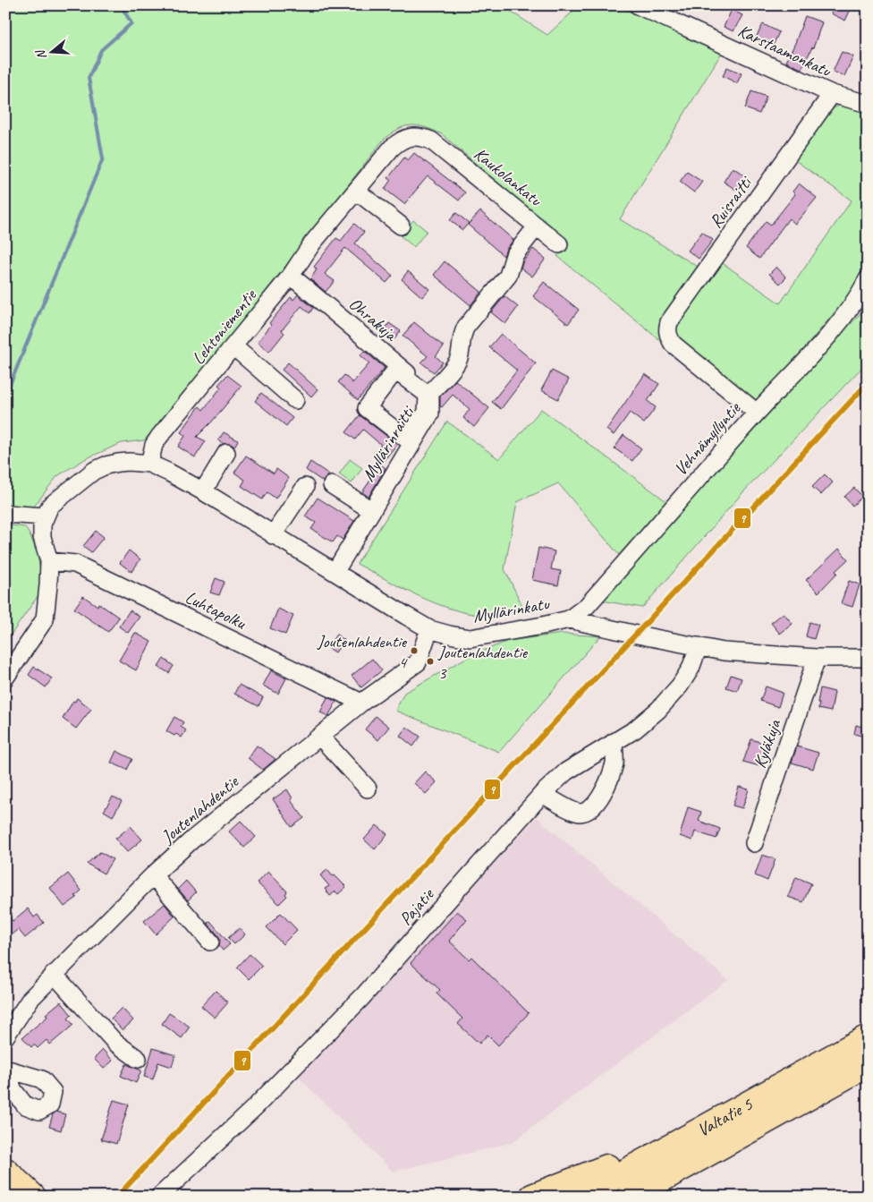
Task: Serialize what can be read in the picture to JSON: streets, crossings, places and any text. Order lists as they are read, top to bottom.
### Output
{
  "streets": {
    "highway": ["Valtatie 5"],
    "street": [
      "Karstaamonkatu",
      "Kaukolankatu",
      "Ruisraitti",
      "Ohrakuja",
      "Lehtoniementie",
      "Vehnämyllyntie",
      "Myllärinraitti",
      "Luhtapolku",
      "Myllärinkatu",
      "Kyläkuja",
      "Joutenlahdentie",
      "Pajatie"
    ]
  },
  "crossings": [
    ["Karstaamonkatu", "Ruisraitti"],
    ["Kaukolankatu", "Lehtoniementie"],
    ["Kaukolankatu", "Myllärinraitti"],
    ["Ruisraitti", "Vehnämyllyntie"],
    ["Ohrakuja", "Lehtoniementie"],
    ["Ohrakuja", "Myllärinraitti"],
    ["Lehtoniementie", "Myllärinkatu"],
    ["Vehnämyllyntie", "Myllärinkatu"],
    ["Myllärinraitti", "Myllärinkatu"],
    ["Luhtapolku", "Joutenlahdentie"],
    ["Myllärinkatu", "Kyläkuja"],
    ["Myllärinkatu", "Joutenlahdentie"],
    ["Myllärinkatu", "Pajatie"]
  ],
  "places": ["Joutenlahdentie 4", "Joutenlahdentie 3"],
  "lines": ["transit line 9"],
  "north": "left"
}
